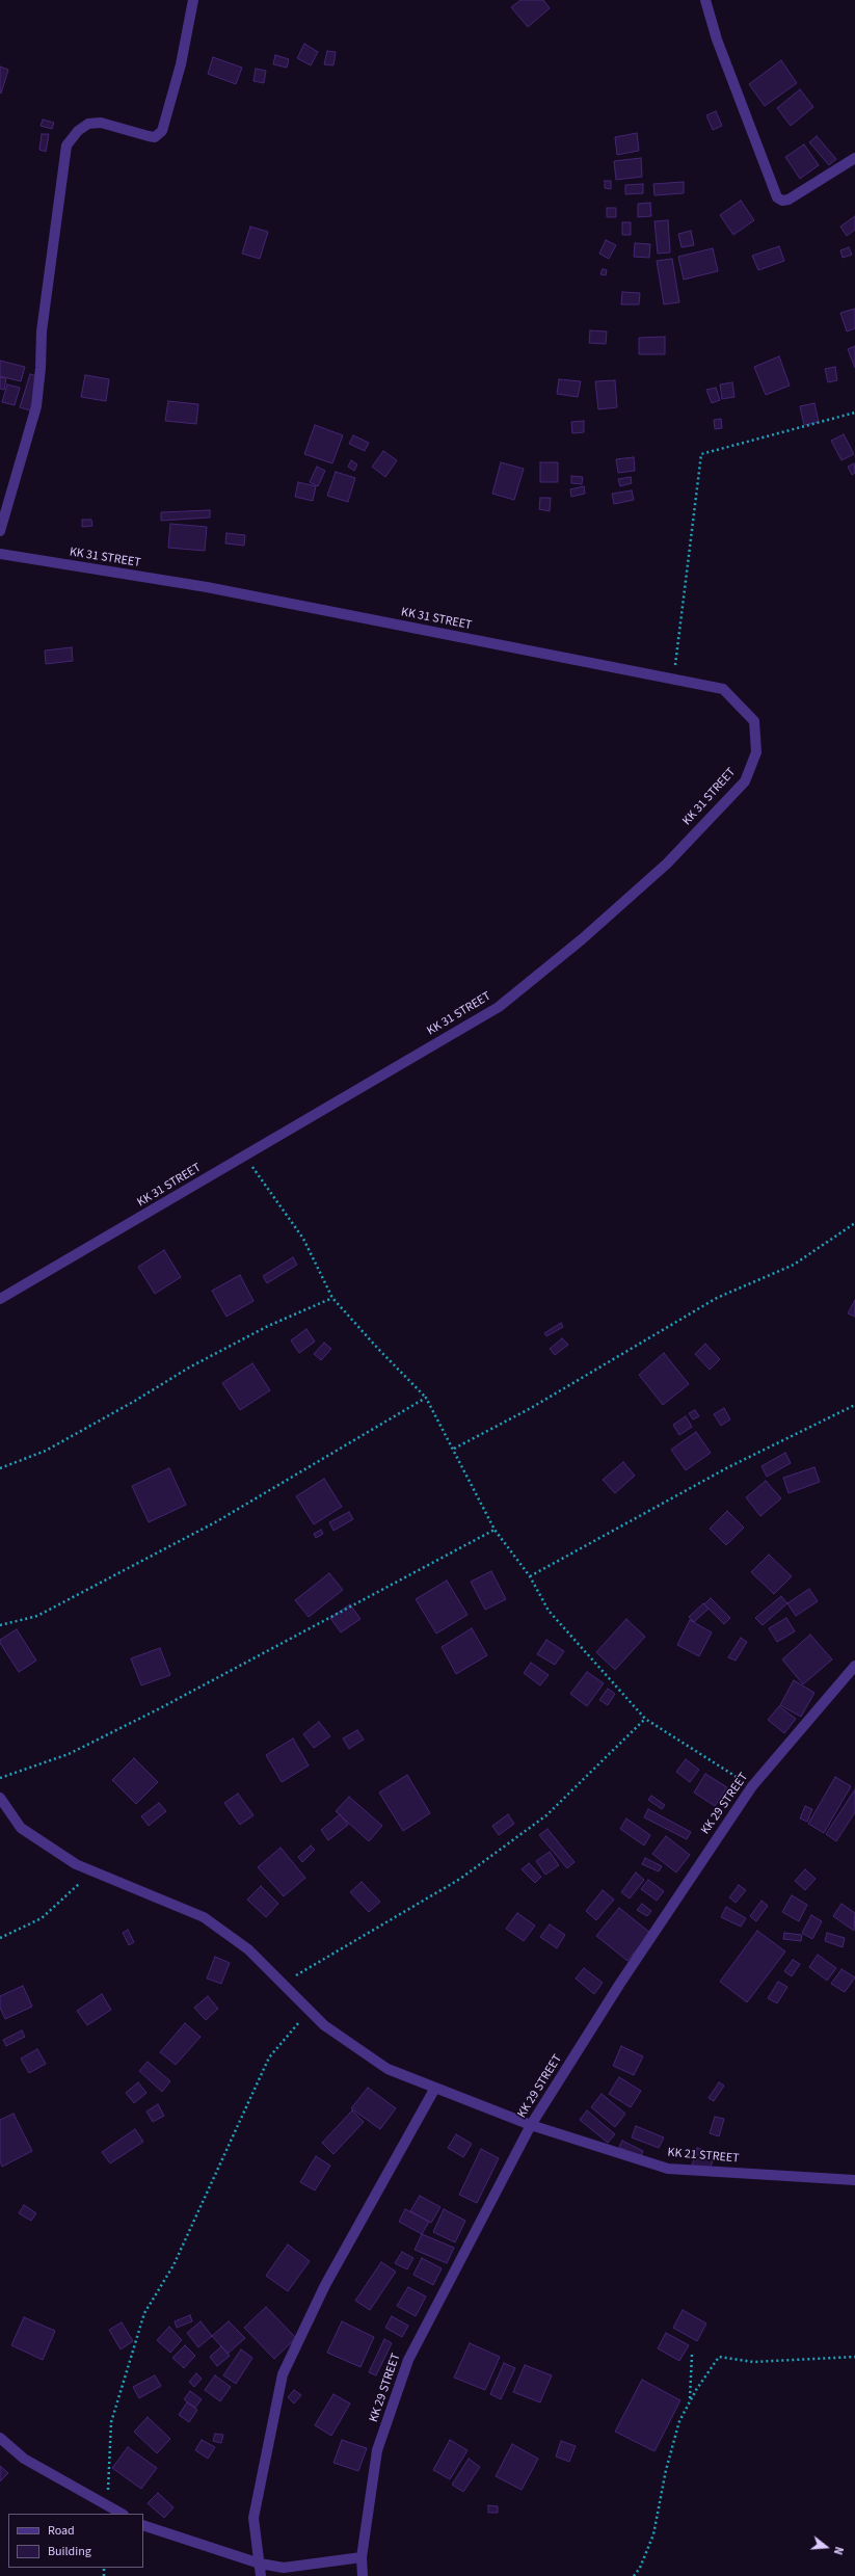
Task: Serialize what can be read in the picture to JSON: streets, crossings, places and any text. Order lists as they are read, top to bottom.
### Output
{
  "streets": {
    "street": ["KK 31 STREET", "KK 29 STREET", "KK 21 STREET"]
  },
  "crossings": [
    ["KK 29 STREET", "KK 21 STREET"]
  ],
  "legend": ["Road", "Building"],
  "north": "right"
}
